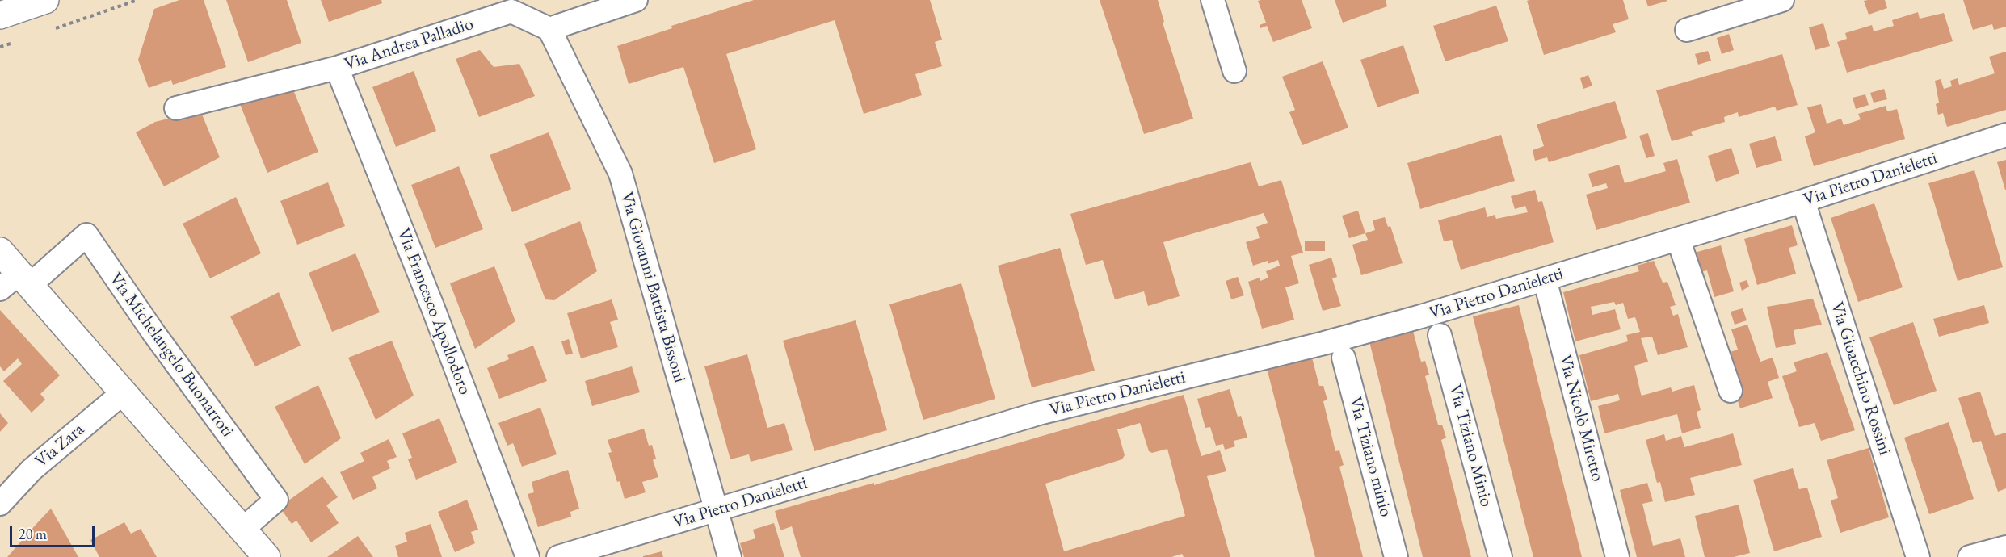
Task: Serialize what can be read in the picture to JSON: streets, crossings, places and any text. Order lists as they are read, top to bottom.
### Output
{
  "streets": {
    "street": [
      "Via Andrea Palladio",
      "Via Pietro Danieletti",
      "Via Giovanni Battista Bissoni",
      "Via Francesco Apollodoro",
      "Via Michelangelo Buonarroti",
      "Via Gioacchino Rossini",
      "Via Nicolò Miretto",
      "Via Zara",
      "Via Tiziano Minio",
      "Via Tiziano minio"
    ]
  },
  "crossings": [
    ["Via Andrea Palladio", "Via Giovanni Battista Bissoni"],
    ["Via Andrea Palladio", "Via Francesco Apollodoro"],
    ["Via Pietro Danieletti", "Via Giovanni Battista Bissoni"],
    ["Via Pietro Danieletti", "Via Gioacchino Rossini"],
    ["Via Pietro Danieletti", "Via Nicolò Miretto"]
  ],
  "scale_bar": "20 m"
}
